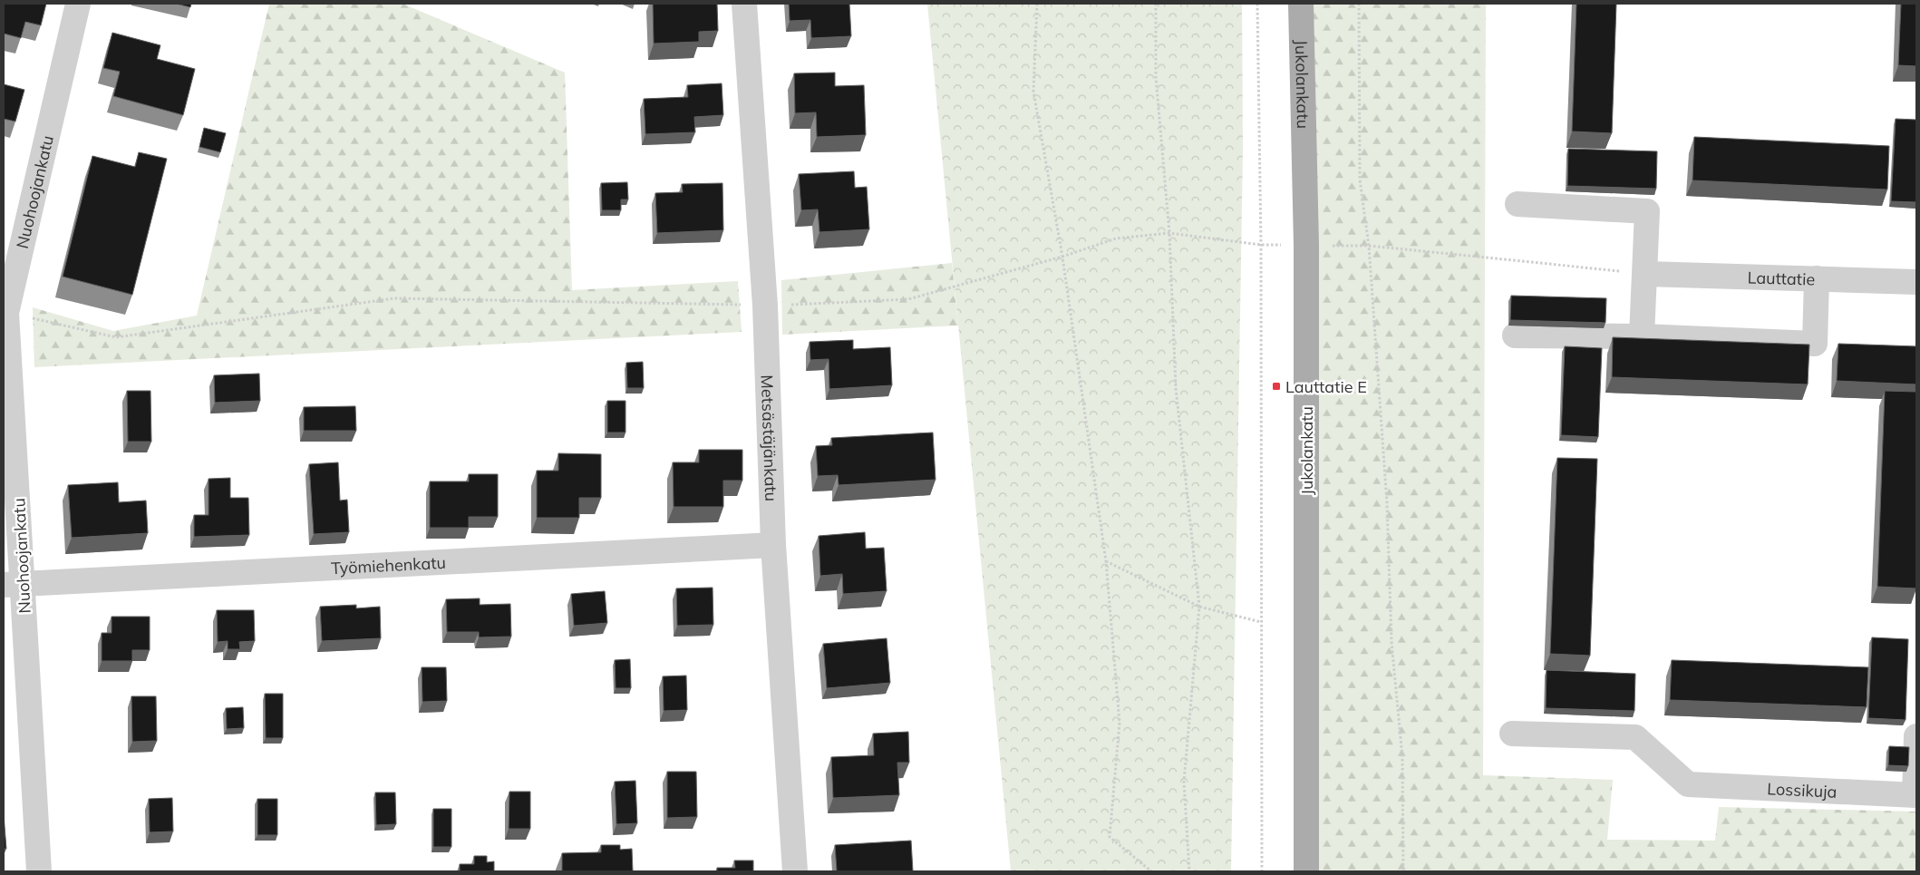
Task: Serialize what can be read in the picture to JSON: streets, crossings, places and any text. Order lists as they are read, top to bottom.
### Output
{
  "streets": {
    "main road": ["Jukolankatu"],
    "street": [
      "Nuohoojankatu",
      "Lauttatie",
      "Metsästäjänkatu",
      "Työmiehenkatu",
      "Lossikuja"
    ]
  },
  "crossings": [
    ["Nuohoojankatu", "Työmiehenkatu"],
    ["Metsästäjänkatu", "Työmiehenkatu"]
  ],
  "places": {
    "transit": ["Lauttatie E"]
  }
}
